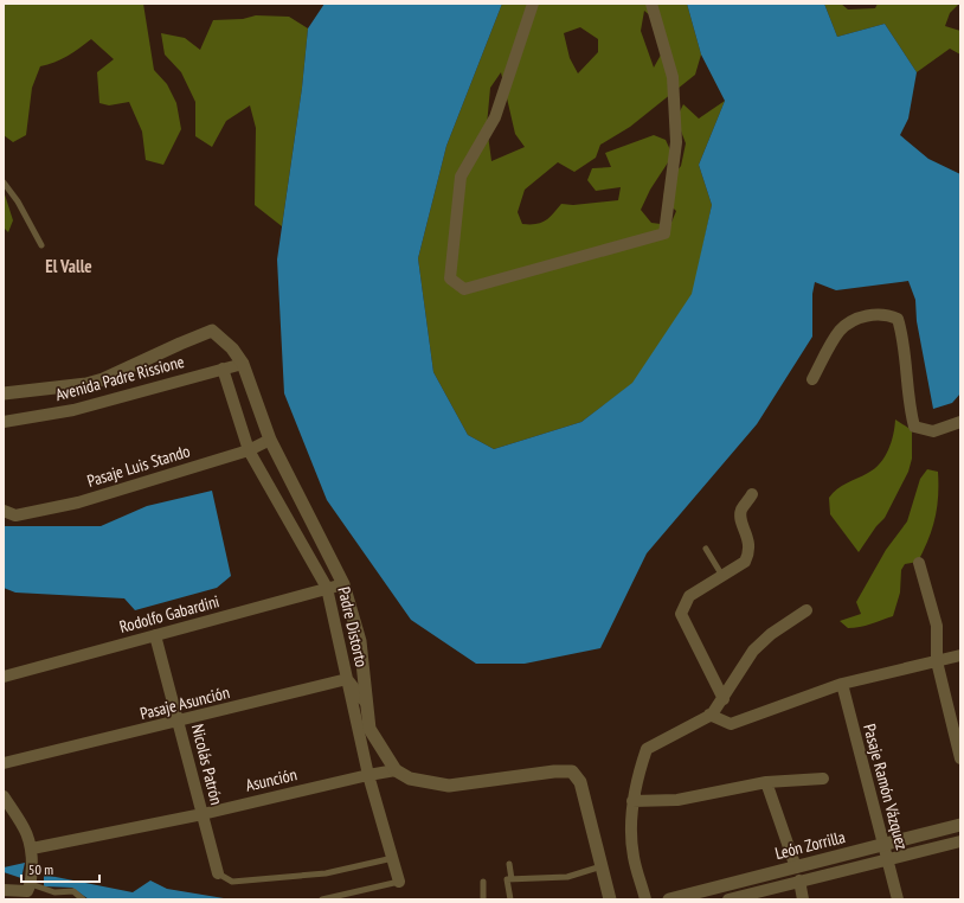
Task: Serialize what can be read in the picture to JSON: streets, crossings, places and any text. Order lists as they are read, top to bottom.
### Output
{
  "streets": {
    "street": [
      "Avenida Padre Rissione",
      "Pasaje Luis Stando",
      "Rodolfo Gabardini",
      "Padre Distorto",
      "Pasaje Asunción",
      "Nicolás Patrón",
      "Asunción",
      "Pasaje Ramón Vázquez",
      "León Zorrilla"
    ]
  },
  "crossings": [
    ["Avenida Padre Rissione", "Padre Distorto"],
    ["Pasaje Luis Stando", "Padre Distorto"],
    ["Rodolfo Gabardini", "Padre Distorto"],
    ["Rodolfo Gabardini", "Nicolás Patrón"],
    ["Padre Distorto", "Pasaje Asunción"],
    ["Padre Distorto", "Asunción"],
    ["Pasaje Asunción", "Nicolás Patrón"],
    ["Nicolás Patrón", "Asunción"],
    ["Pasaje Ramón Vázquez", "León Zorrilla"]
  ],
  "districts": ["El Valle"],
  "scale_bar": "50 m"
}
